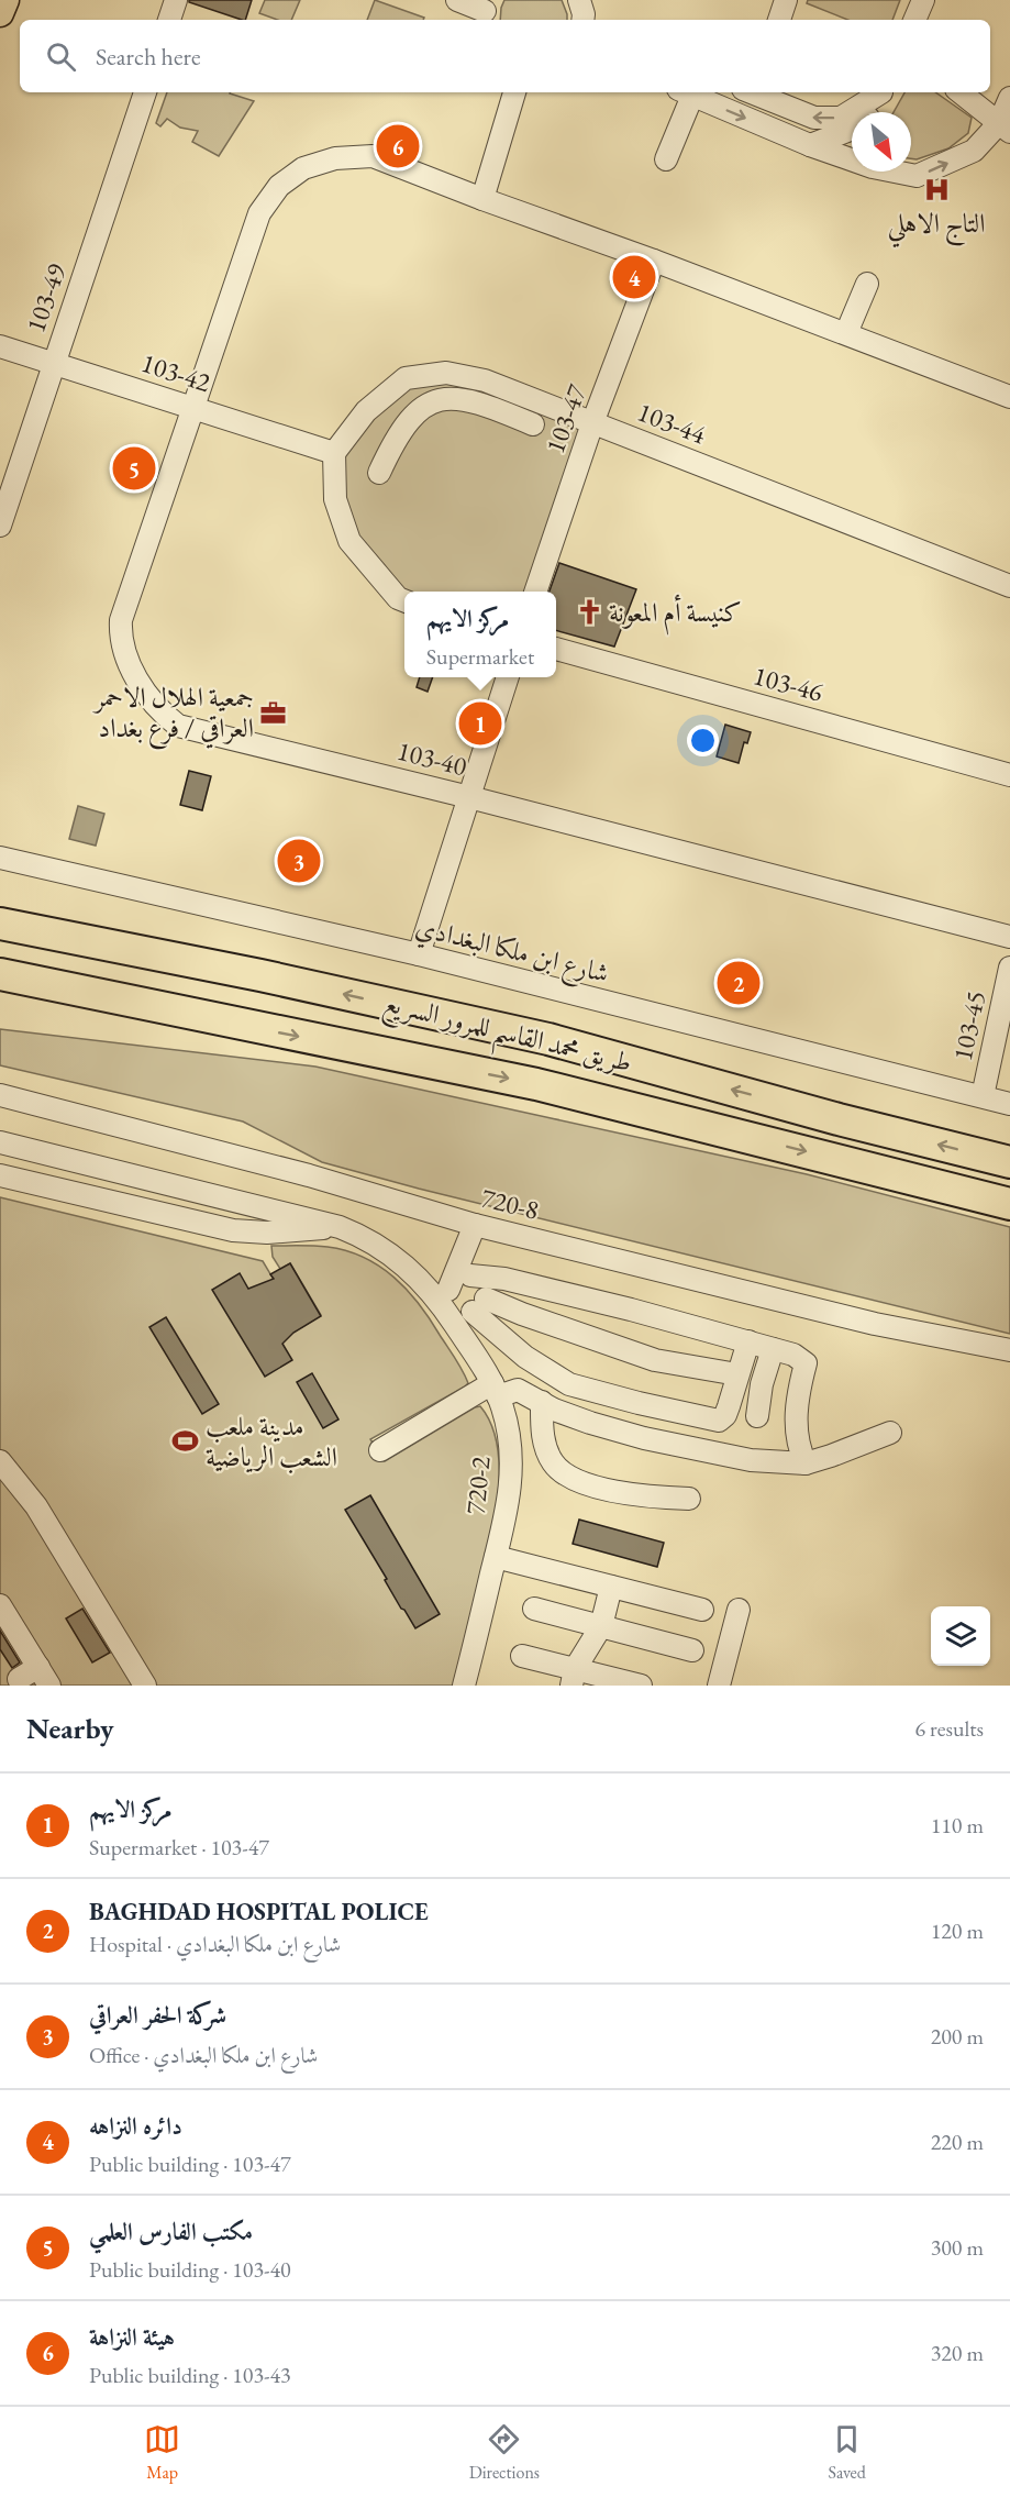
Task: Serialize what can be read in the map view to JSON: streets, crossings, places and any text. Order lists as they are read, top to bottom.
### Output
{
  "streets": {
    "highway": ["طريق محمد القاسم للمرور السريع"],
    "street": [
      "103-49",
      "103-42",
      "103-47",
      "103-44",
      "103-46",
      "103-40",
      "شارع ابن ملكا البغدادي",
      "103-45",
      "720-8",
      "720-2"
    ]
  },
  "crossings": [
    ["103-49", "103-42"],
    ["103-42", "103-44"],
    ["103-42", "103-40"],
    ["103-47", "103-44"],
    ["103-47", "103-40"],
    ["شارع ابن ملكا البغدادي", "103-45"]
  ],
  "places": {
    "hospital": ["التاج الاهلي"],
    "church": ["كنيسة أم المعونة"],
    "office": ["جمعية الهلال الاحمر العراقي / فرع بغداد"],
    "sports": ["مدينة ملعب الشعب الرياضية"]
  },
  "north": "bottom right",
  "page": {
    "search": "Search here",
    "pins": [
      "6",
      "4",
      "5",
      "1",
      "3",
      "2"
    ],
    "popup": ["مركز الايهم", "Supermarket"],
    "heading": ["Nearby", "6 results"],
    "list": [
      {
        "mark": "1",
        "name": "مركز الايهم",
        "note": "Supermarket · 103-47",
        "value": "110 m"
      },
      {
        "mark": "2",
        "name": "BAGHDAD HOSPITAL POLICE",
        "note": "Hospital · شارع ابن ملكا البغدادي",
        "value": "120 m"
      },
      {
        "mark": "3",
        "name": "شركة الحفر العراقي",
        "note": "Office · شارع ابن ملكا البغدادي",
        "value": "200 m"
      },
      {
        "mark": "4",
        "name": "دائره النزاهه",
        "note": "Public building · 103-47",
        "value": "220 m"
      },
      {
        "mark": "5",
        "name": "مكتب الفارس العلمي",
        "note": "Public building · 103-40",
        "value": "300 m"
      },
      {
        "mark": "6",
        "name": "هيئة النزاهة",
        "note": "Public building · 103-43",
        "value": "320 m"
      }
    ],
    "nav": ["Map", "Directions", "Saved"]
  }
}
